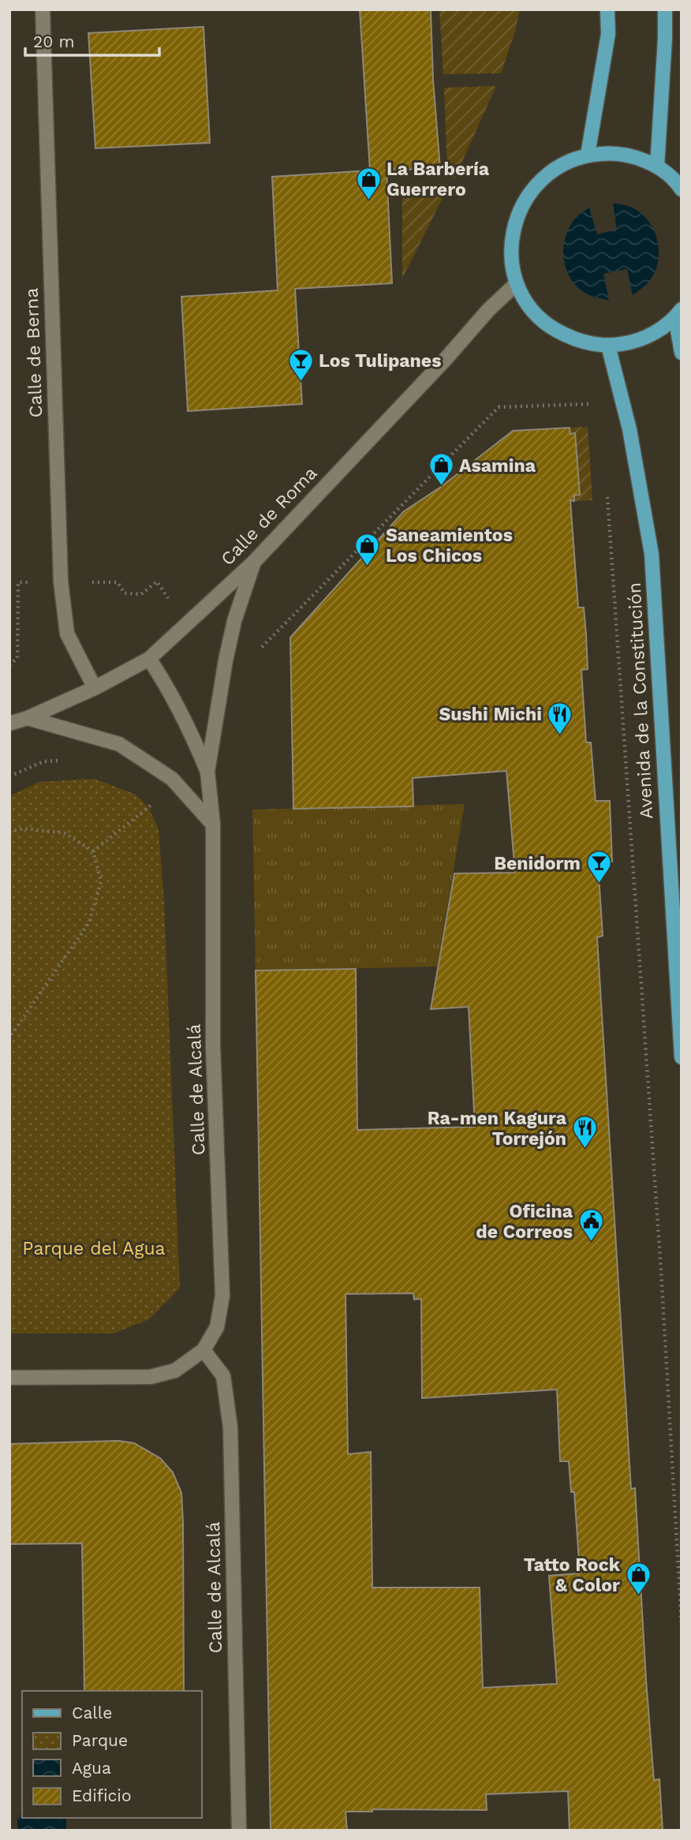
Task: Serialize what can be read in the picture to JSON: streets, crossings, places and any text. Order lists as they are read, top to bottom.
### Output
{
  "streets": {
    "main road": ["Avenida de la Constitución"],
    "street": ["Calle de Berna", "Calle de Roma", "Calle de Alcalá"]
  },
  "crossings": [
    ["Calle de Berna", "Calle de Roma"],
    ["Calle de Roma", "Calle de Alcalá"]
  ],
  "parks": ["Parque del Agua"],
  "places": {
    "shop": [
      "La Barbería Guerrero",
      "Asamina",
      "Saneamientos Los Chicos",
      "Tatto Rock & Color"
    ],
    "bar": ["Los Tulipanes", "Benidorm"],
    "restaurant": ["Sushi Michi", "Ra-men Kagura Torrejón"],
    "public building": ["Oficina de Correos"]
  },
  "legend": [
    "Calle",
    "Parque",
    "Agua",
    "Edificio"
  ],
  "scale_bar": "20 m"
}
